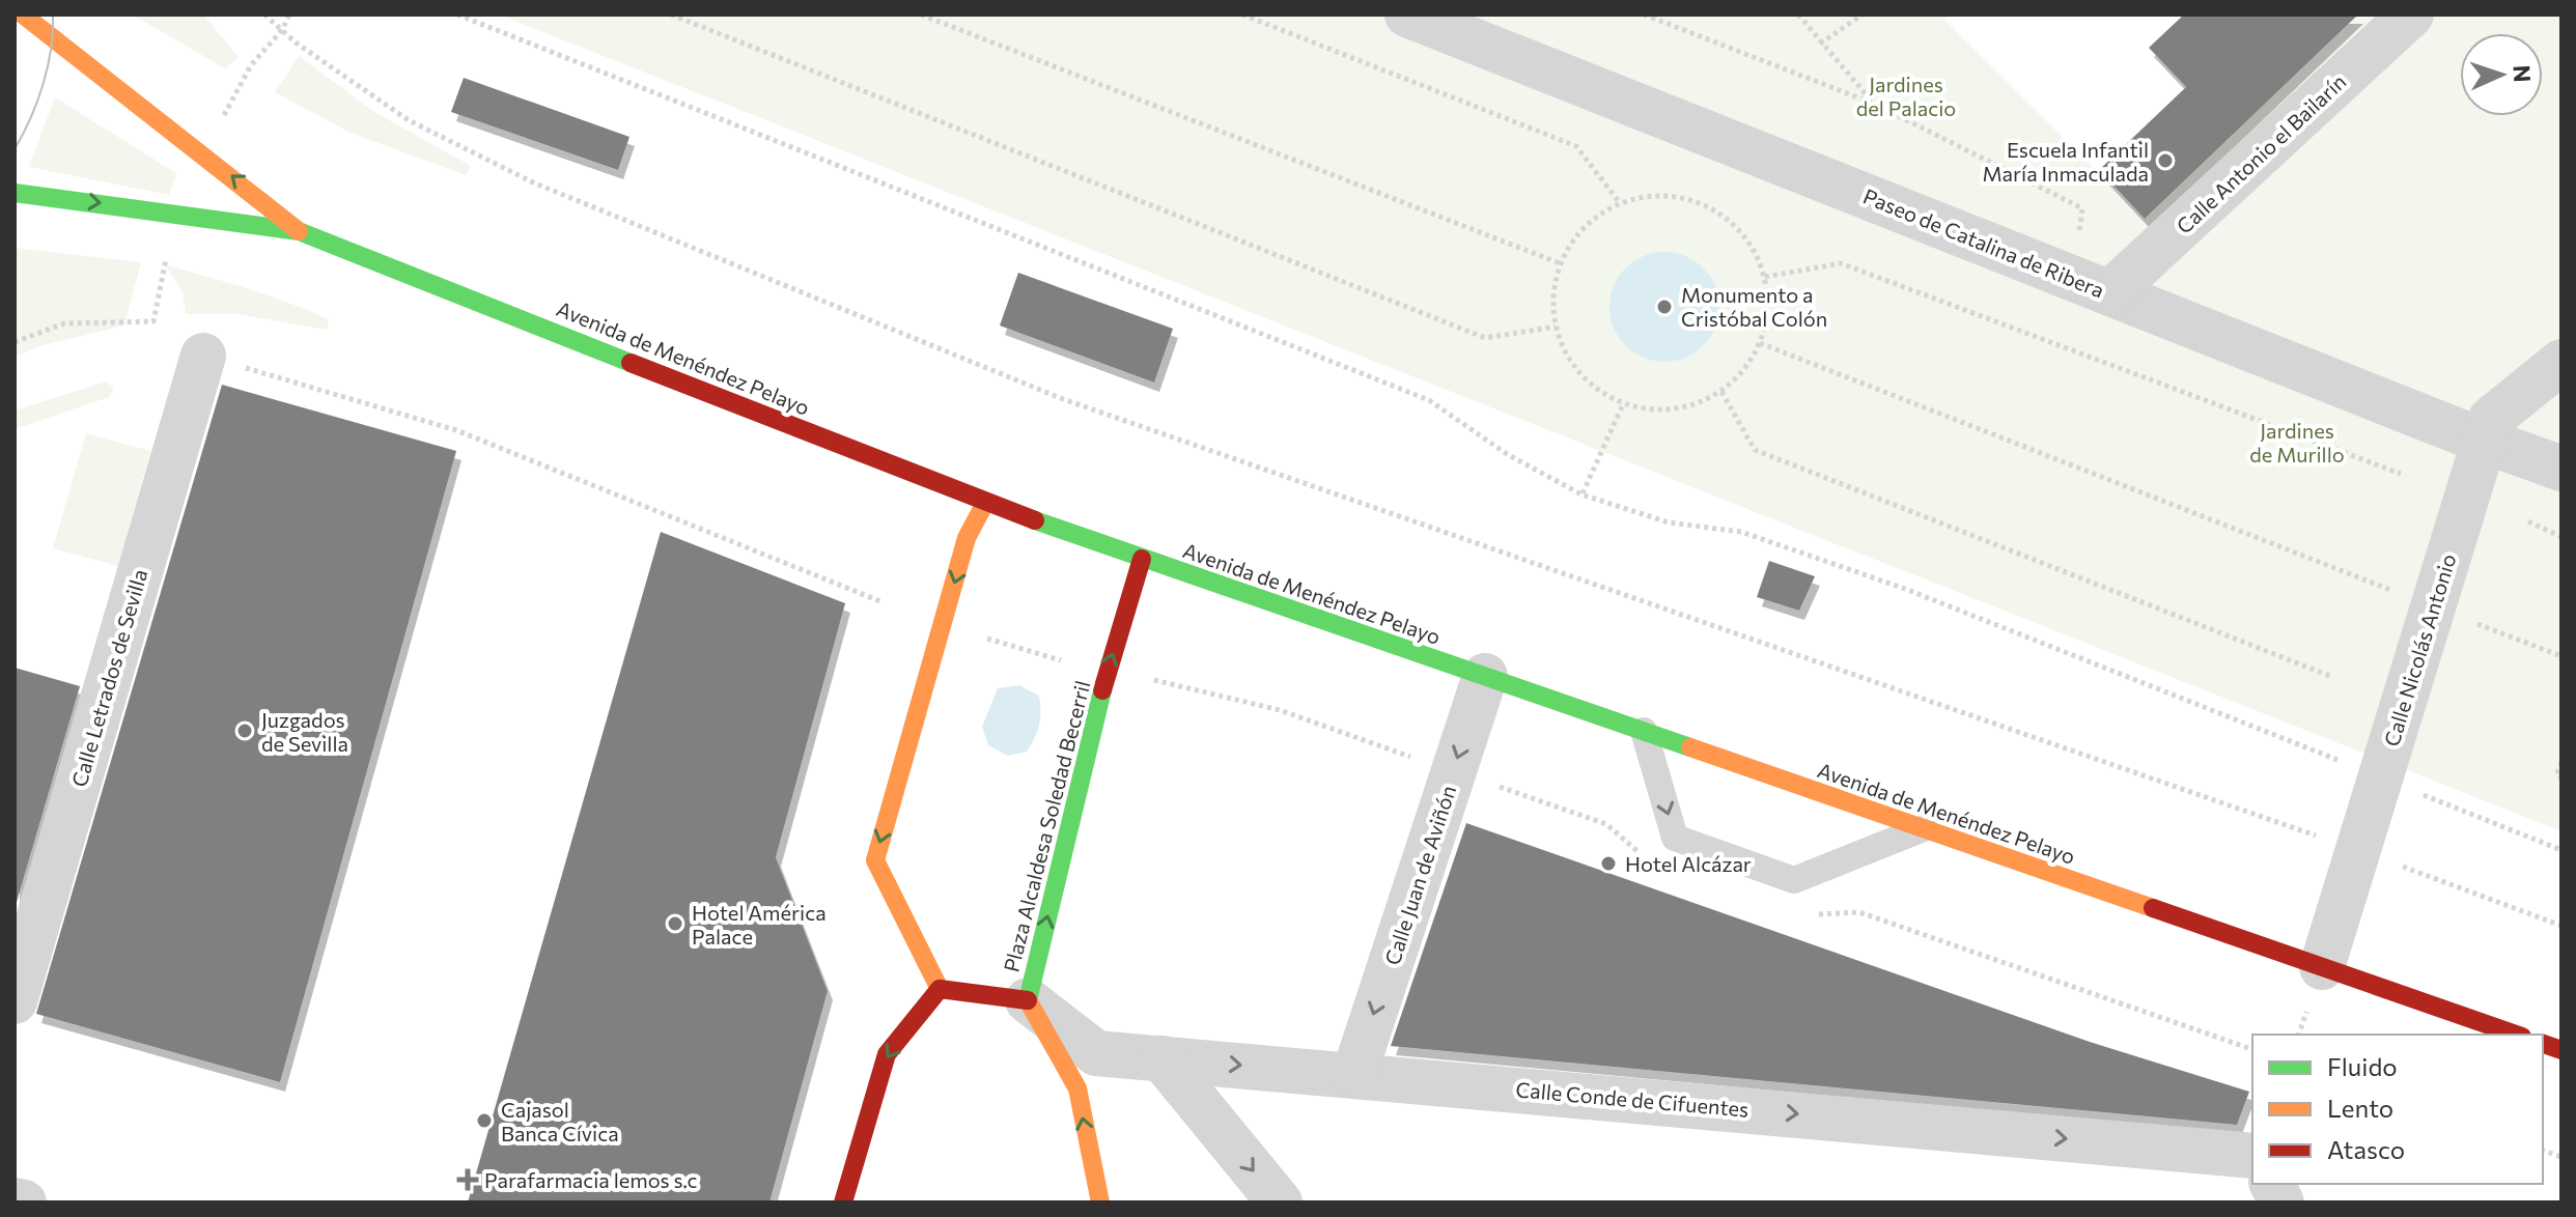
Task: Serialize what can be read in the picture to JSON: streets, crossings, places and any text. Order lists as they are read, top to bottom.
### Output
{
  "streets": {
    "main road": ["Avenida de Menéndez Pelayo", "Plaza Alcaldesa Soledad Becerril"],
    "street": [
      "Calle Antonio el Bailarín",
      "Paseo de Catalina de Ribera",
      "Calle Nicolás Antonio",
      "Calle Letrados de Sevilla",
      "Calle Juan de Aviñón",
      "Calle Conde de Cifuentes"
    ]
  },
  "crossings": [
    ["Calle Antonio el Bailarín", "Paseo de Catalina de Ribera"],
    ["Paseo de Catalina de Ribera", "Calle Nicolás Antonio"],
    ["Avenida de Menéndez Pelayo", "Calle Nicolás Antonio"],
    ["Avenida de Menéndez Pelayo", "Plaza Alcaldesa Soledad Becerril"],
    ["Avenida de Menéndez Pelayo", "Calle Juan de Aviñón"],
    ["Plaza Alcaldesa Soledad Becerril", "Calle Conde de Cifuentes"],
    ["Calle Juan de Aviñón", "Calle Conde de Cifuentes"]
  ],
  "one_way": ["Plaza Alcaldesa Soledad Becerril", "Calle Juan de Aviñón", "Calle Conde de Cifuentes"],
  "parks": ["Jardines del Palacio", "Jardines de Murillo"],
  "places": {
    "other": [
      "Escuela Infantil María Inmaculada",
      "Monumento a Cristóbal Colón",
      "Juzgados de Sevilla",
      "Hotel Alcázar",
      "Hotel América Palace",
      "Cajasol Banca Cívica"
    ],
    "health": ["Parafarmacia lemos s.c"]
  },
  "legend": ["Fluido", "Lento", "Atasco"],
  "north": "right"
}
